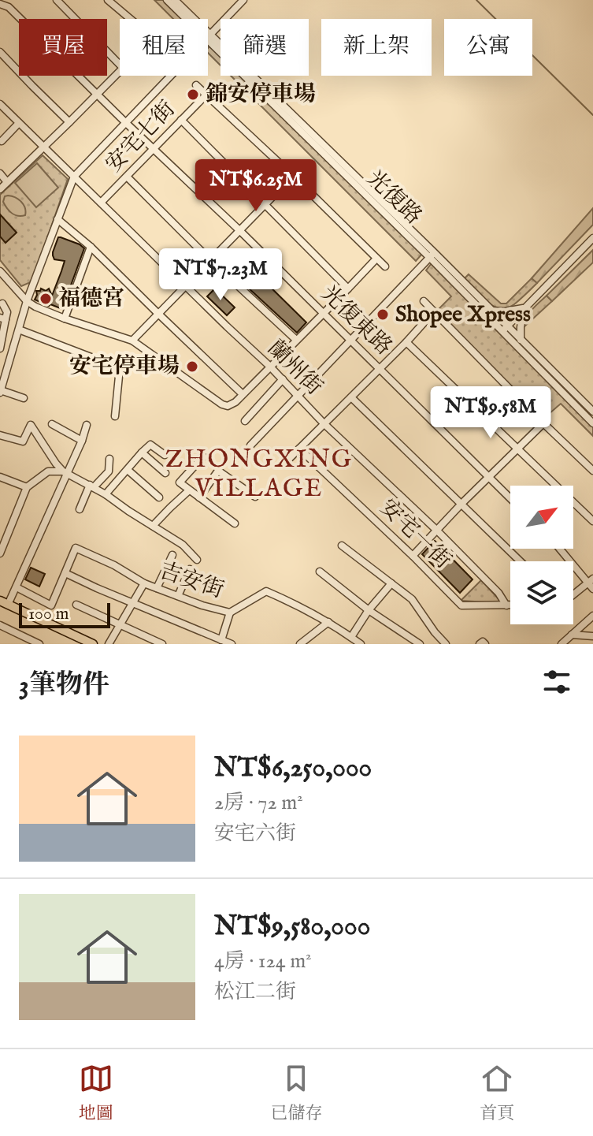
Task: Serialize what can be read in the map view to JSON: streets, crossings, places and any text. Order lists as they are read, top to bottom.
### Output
{
  "streets": {
    "street": [
      "安宅七街",
      "光復路",
      "光復東路",
      "蘭州街",
      "安宅一街",
      "吉安街"
    ]
  },
  "crossings": [
    ["安宅七街", "光復東路"],
    ["安宅七街", "蘭州街"],
    ["蘭州街", "安宅一街"]
  ],
  "districts": ["ZHONGXING VILLAGE"],
  "places": [
    "錦安停車場",
    "福德宮",
    "Shopee Xpress",
    "安宅停車場"
  ],
  "scale_bar": "100 m",
  "north": "top right",
  "page": {
    "chip": [
      "買屋",
      "租屋",
      "篩選",
      "新上架",
      "公寓"
    ],
    "price": ["NT$6.25M", "NT$7.23M", "NT$9.58M"],
    "scale": "100 m",
    "heading": "3筆物件",
    "list": [
      {
        "name": "NT$6,250,000",
        "note": "2房 · 72 m² · 安宅六街"
      },
      {
        "name": "NT$9,580,000",
        "note": "4房 · 124 m² · 松江二街"
      }
    ],
    "tabs": ["地圖", "已儲存", "首頁"]
  }
}
